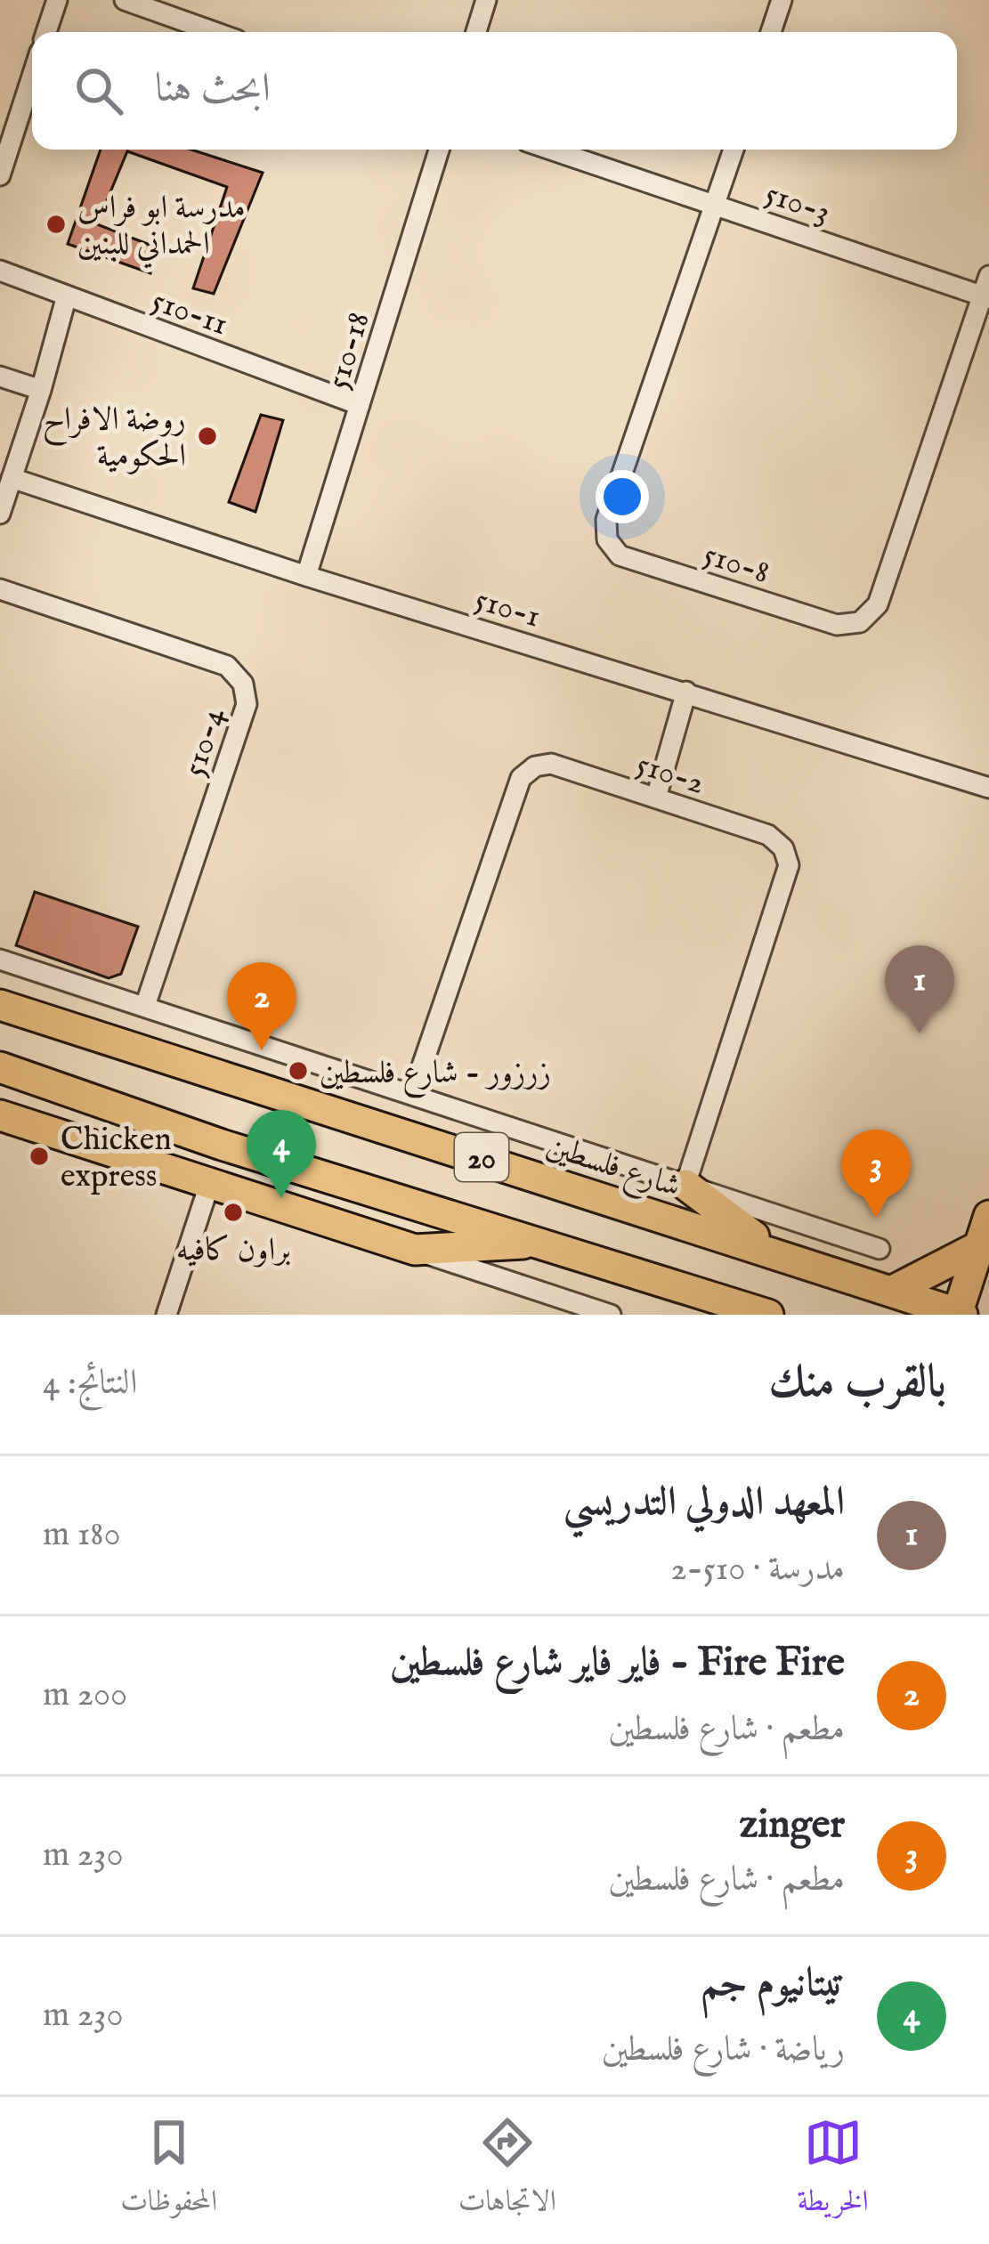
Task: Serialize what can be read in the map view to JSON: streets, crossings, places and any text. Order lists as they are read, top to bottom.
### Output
{
  "streets": {
    "main road": ["20", "شارع فلسطين"],
    "street": [
      "510-3",
      "510-11",
      "510-18",
      "510-8",
      "510-1",
      "510-4",
      "510-2"
    ]
  },
  "crossings": [
    ["510-3", "510-8"],
    ["510-11", "510-18"],
    ["510-18", "510-1"]
  ],
  "places": [
    "مدرسة ابو فراس الحمداني للبنين",
    "روضة الافراح الحكومية",
    "زرزور - شارع فلسطين",
    "Chicken express",
    "براون كافيه"
  ],
  "page": {
    "search": "ابحث هنا",
    "pins": [
      "1",
      "2",
      "4",
      "3"
    ],
    "heading": ["بالقرب منك", "النتائج: 4"],
    "list": [
      {
        "mark": "1",
        "name": "المعهد الدولي التدريسي",
        "note": "مدرسة · 510-2",
        "value": "180 m"
      },
      {
        "mark": "2",
        "name": "Fire Fire - فاير فاير شارع فلسطين",
        "note": "مطعم · شارع فلسطين",
        "value": "200 m"
      },
      {
        "mark": "3",
        "name": "zinger",
        "note": "مطعم · شارع فلسطين",
        "value": "230 m"
      },
      {
        "mark": "4",
        "name": "تيتانيوم جم",
        "note": "رياضة · شارع فلسطين",
        "value": "230 m"
      }
    ],
    "nav": ["الخريطة", "الاتجاهات", "المحفوظات"]
  }
}
